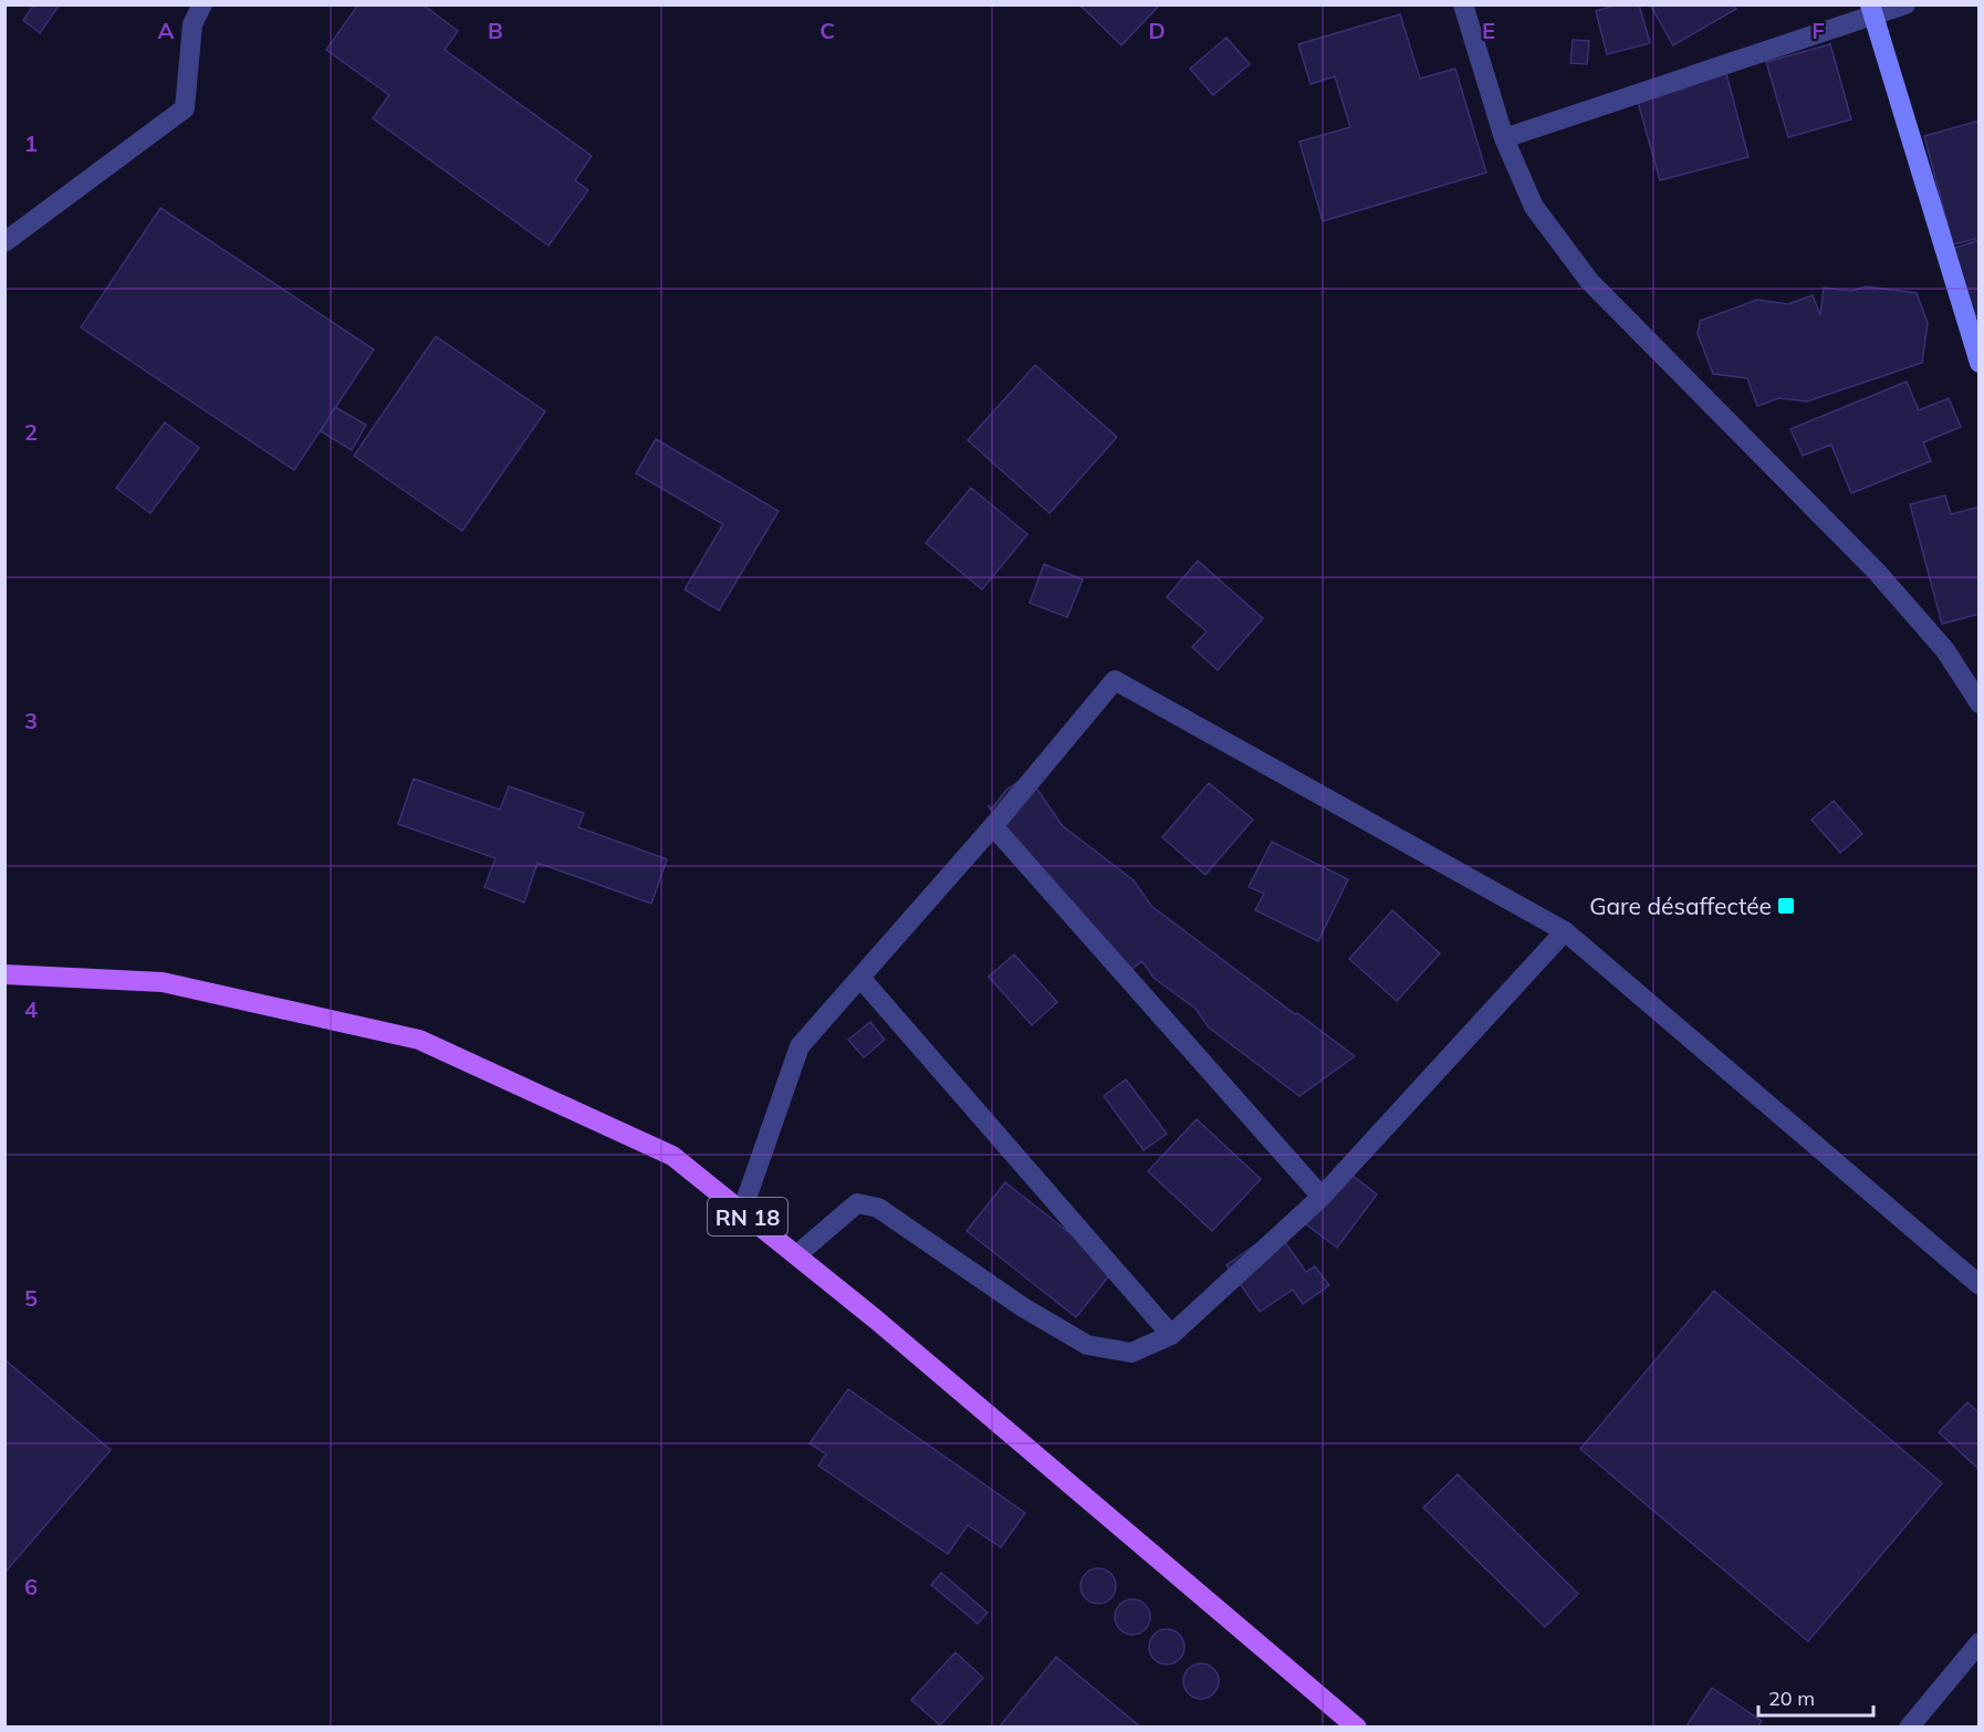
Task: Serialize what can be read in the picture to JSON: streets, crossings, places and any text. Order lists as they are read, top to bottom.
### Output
{
  "streets": {
    "main road": ["RN 18"]
  },
  "places": {
    "transit": ["Gare désaffectée"]
  },
  "scale_bar": "20 m",
  "grid": {
    "columns": [
      "A",
      "B",
      "C",
      "D",
      "E",
      "F"
    ],
    "rows": [
      "1",
      "2",
      "3",
      "4",
      "5",
      "6"
    ]
  }
}
